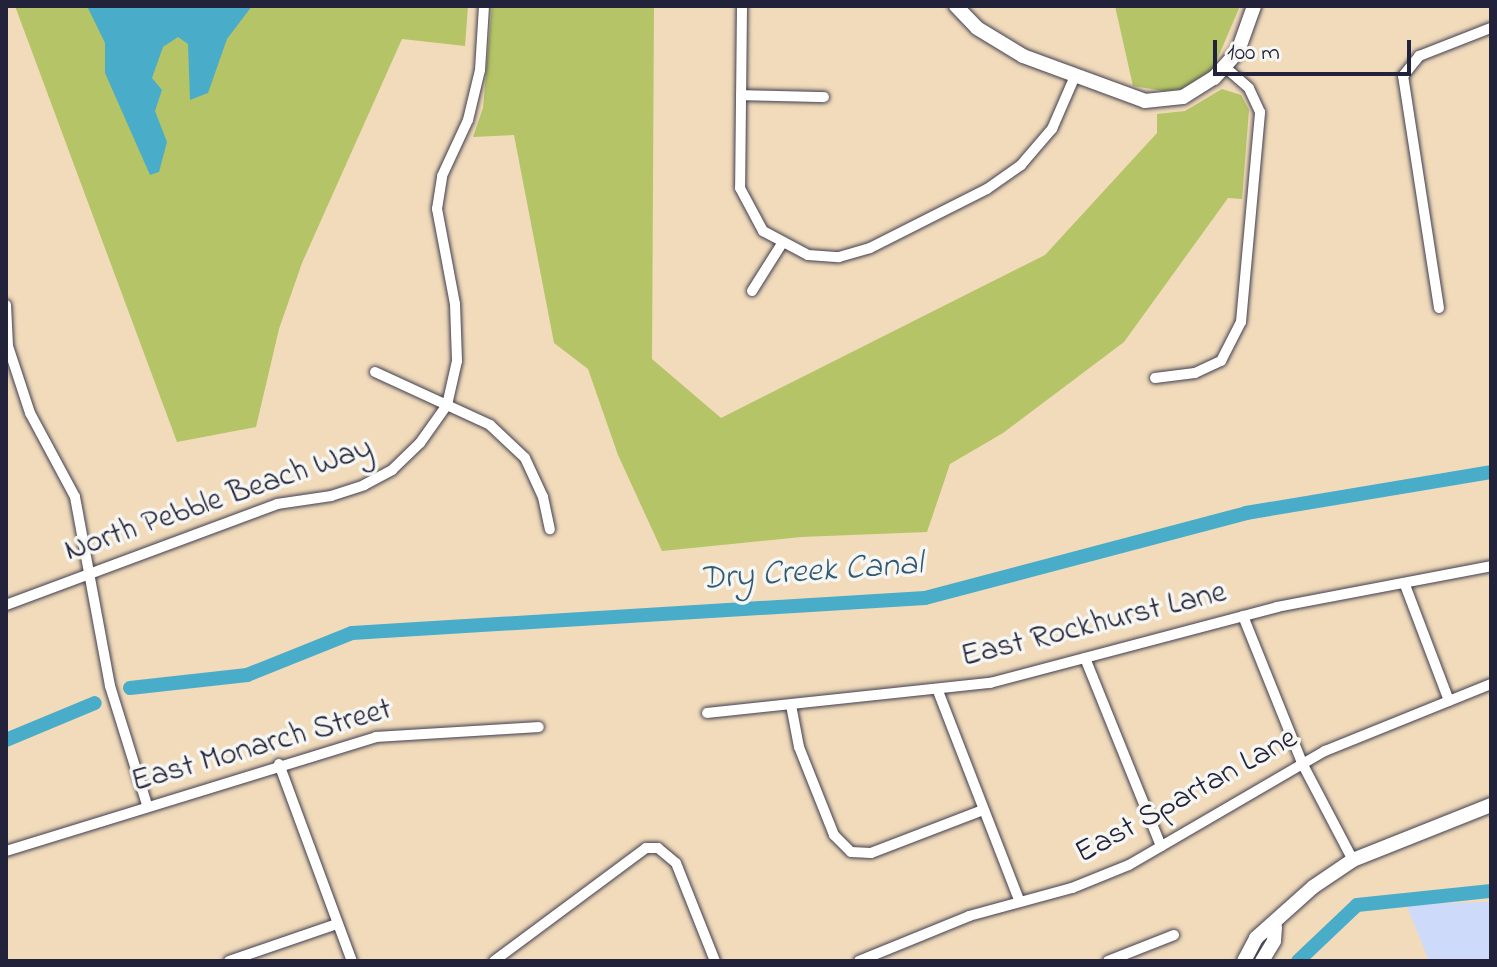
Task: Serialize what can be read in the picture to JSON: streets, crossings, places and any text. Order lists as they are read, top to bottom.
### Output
{
  "streets": {
    "street": [
      "North Pebble Beach Way",
      "East Rockhurst Lane",
      "East Monarch Street",
      "East Spartan Lane"
    ]
  },
  "water": ["Dry Creek Canal"],
  "scale_bar": "100 m"
}
